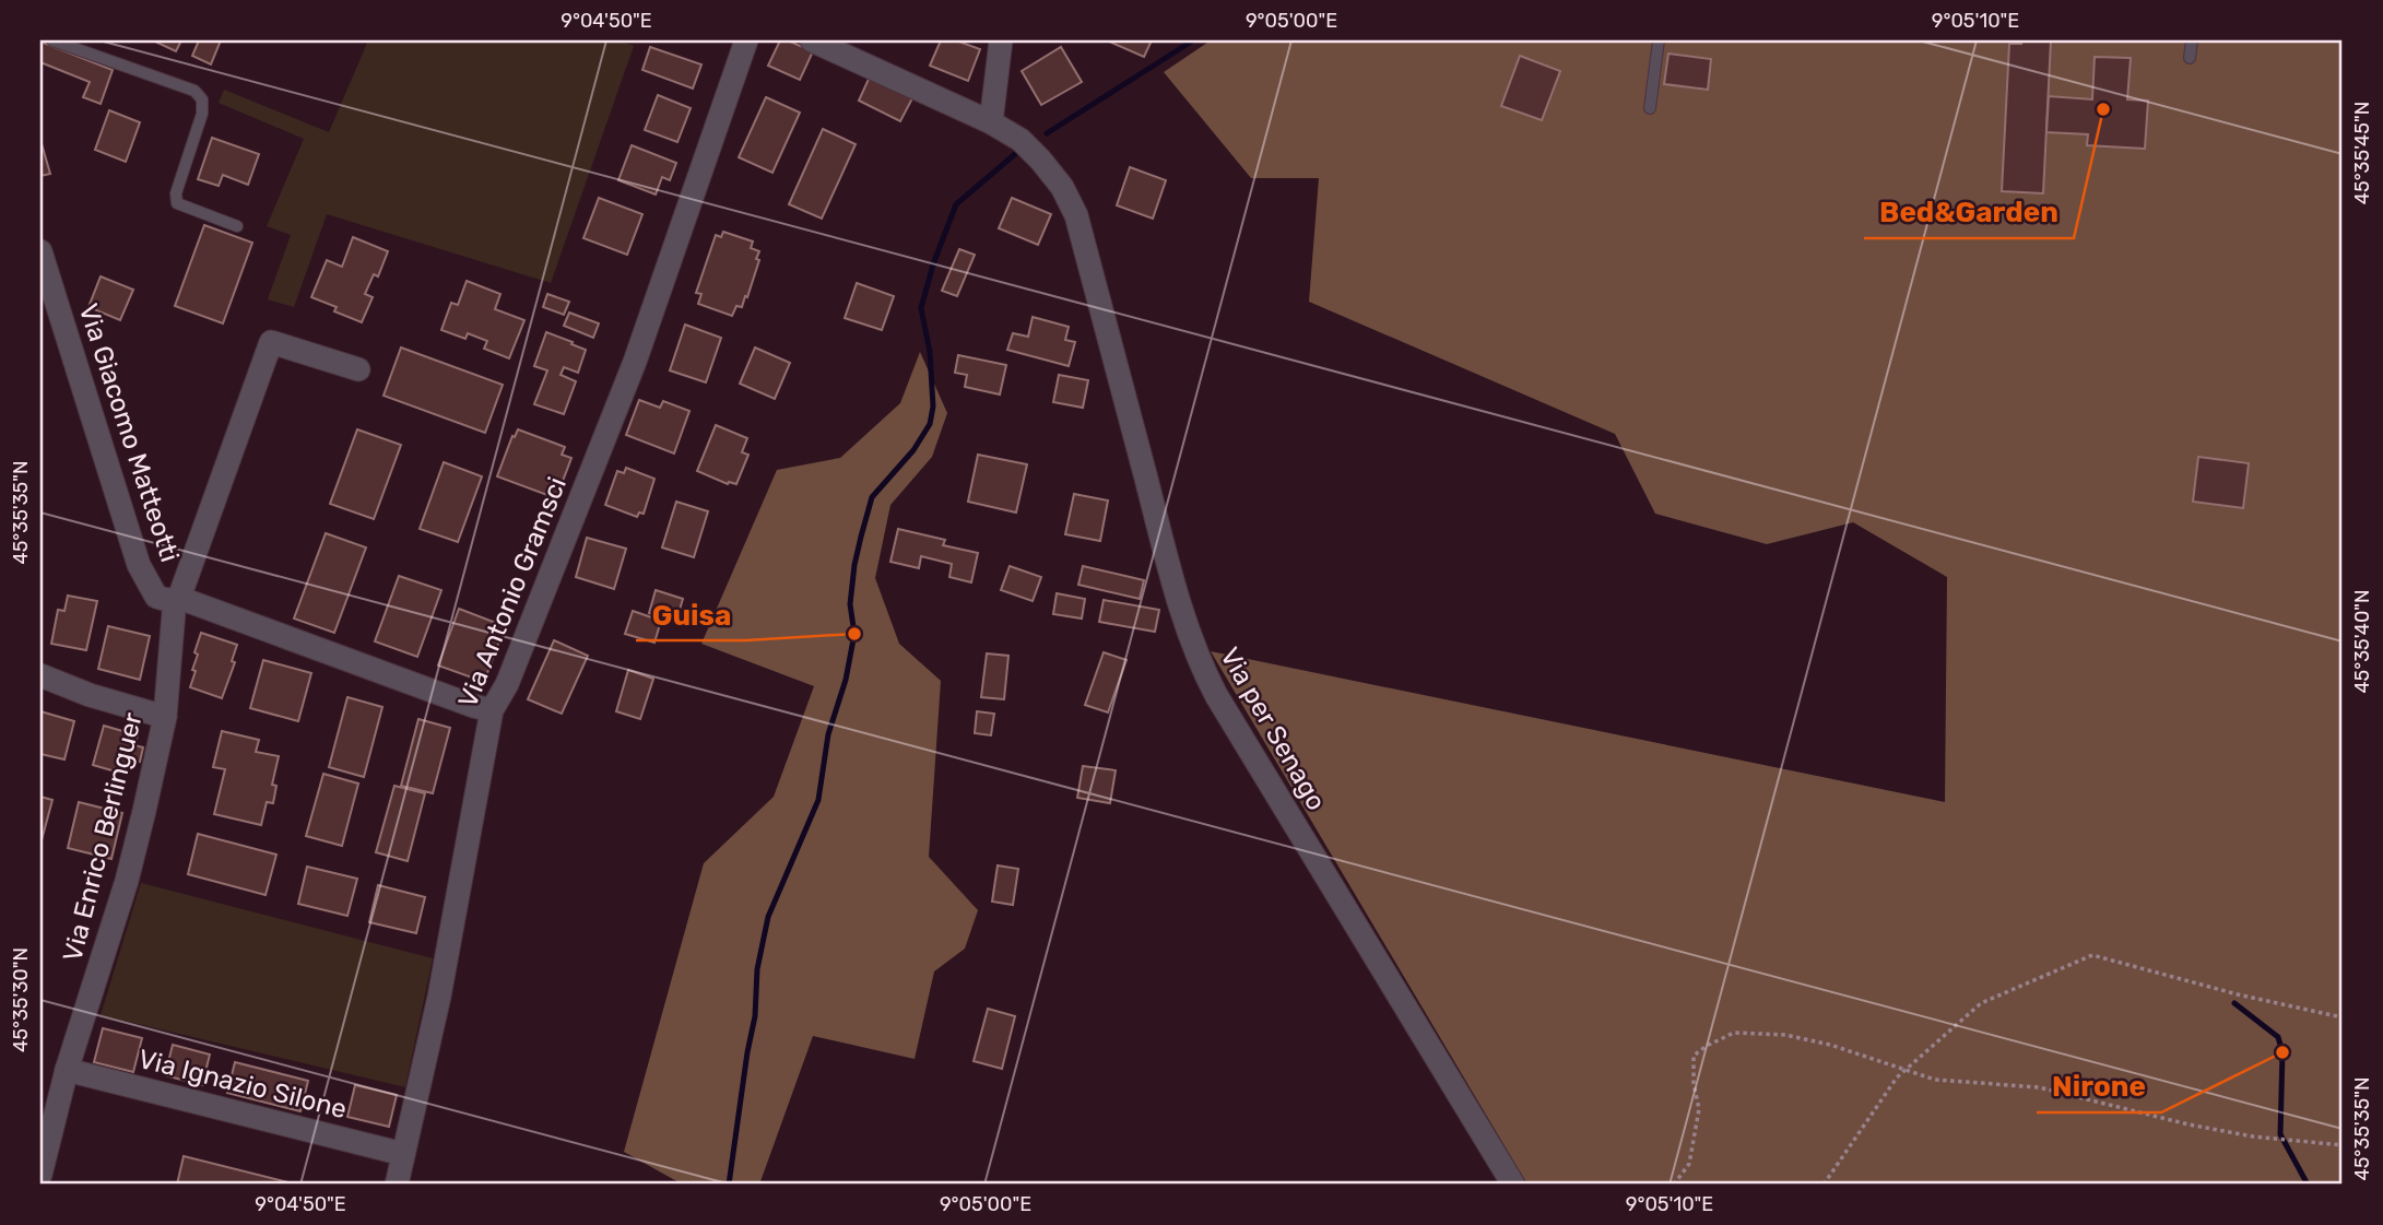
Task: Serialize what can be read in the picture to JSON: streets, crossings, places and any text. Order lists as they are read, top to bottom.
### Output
{
  "streets": {
    "street": [
      "Via Giacomo Matteotti",
      "Via Antonio Gramsci",
      "Via per Senago",
      "Via Enrico Berlinguer",
      "Via Ignazio Silone"
    ]
  },
  "crossings": [
    ["Via Giacomo Matteotti", "Via Antonio Gramsci"],
    ["Via Giacomo Matteotti", "Via Enrico Berlinguer"],
    ["Via Antonio Gramsci", "Via Ignazio Silone"],
    ["Via Enrico Berlinguer", "Via Ignazio Silone"]
  ],
  "places": ["Bed&Garden", "Guisa", "Nirone"],
  "coordinates": [
    "9°04'50\"E",
    "9°05'00\"E",
    "9°05'10\"E",
    "45°35'45\"N",
    "45°35'35\"N",
    "45°35'40\"N",
    "45°35'30\"N"
  ]
}
